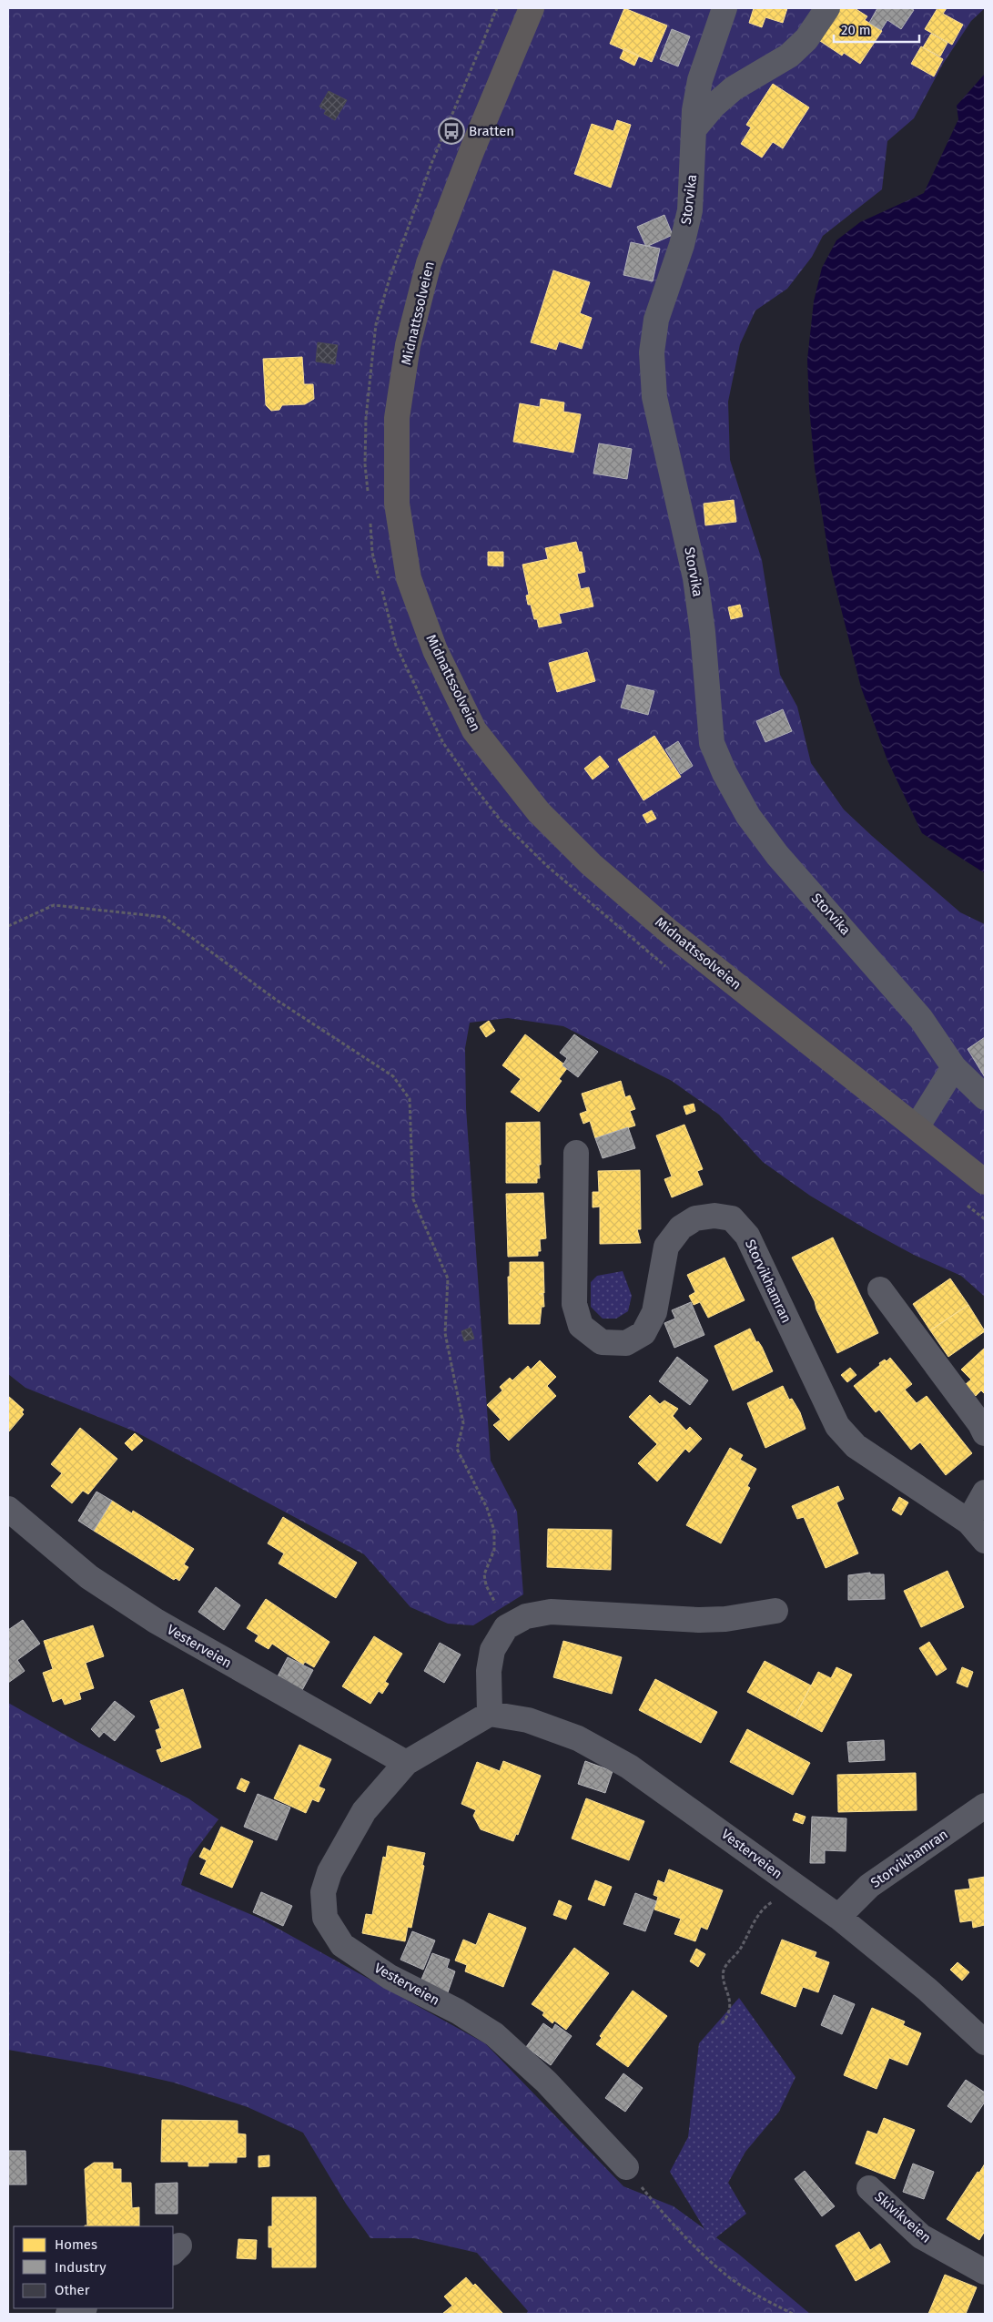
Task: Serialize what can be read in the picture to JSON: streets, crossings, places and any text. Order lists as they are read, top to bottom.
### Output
{
  "streets": {
    "main road": ["Midnattssolveien"],
    "street": [
      "Storvika",
      "Storvikhamran",
      "Vesterveien",
      "Skivikveien"
    ]
  },
  "crossings": [
    ["Storvikhamran", "Vesterveien"]
  ],
  "places": {
    "bus stop": ["Bratten"]
  },
  "legend": ["Homes", "Industry", "Other"],
  "scale_bar": "20 m"
}
